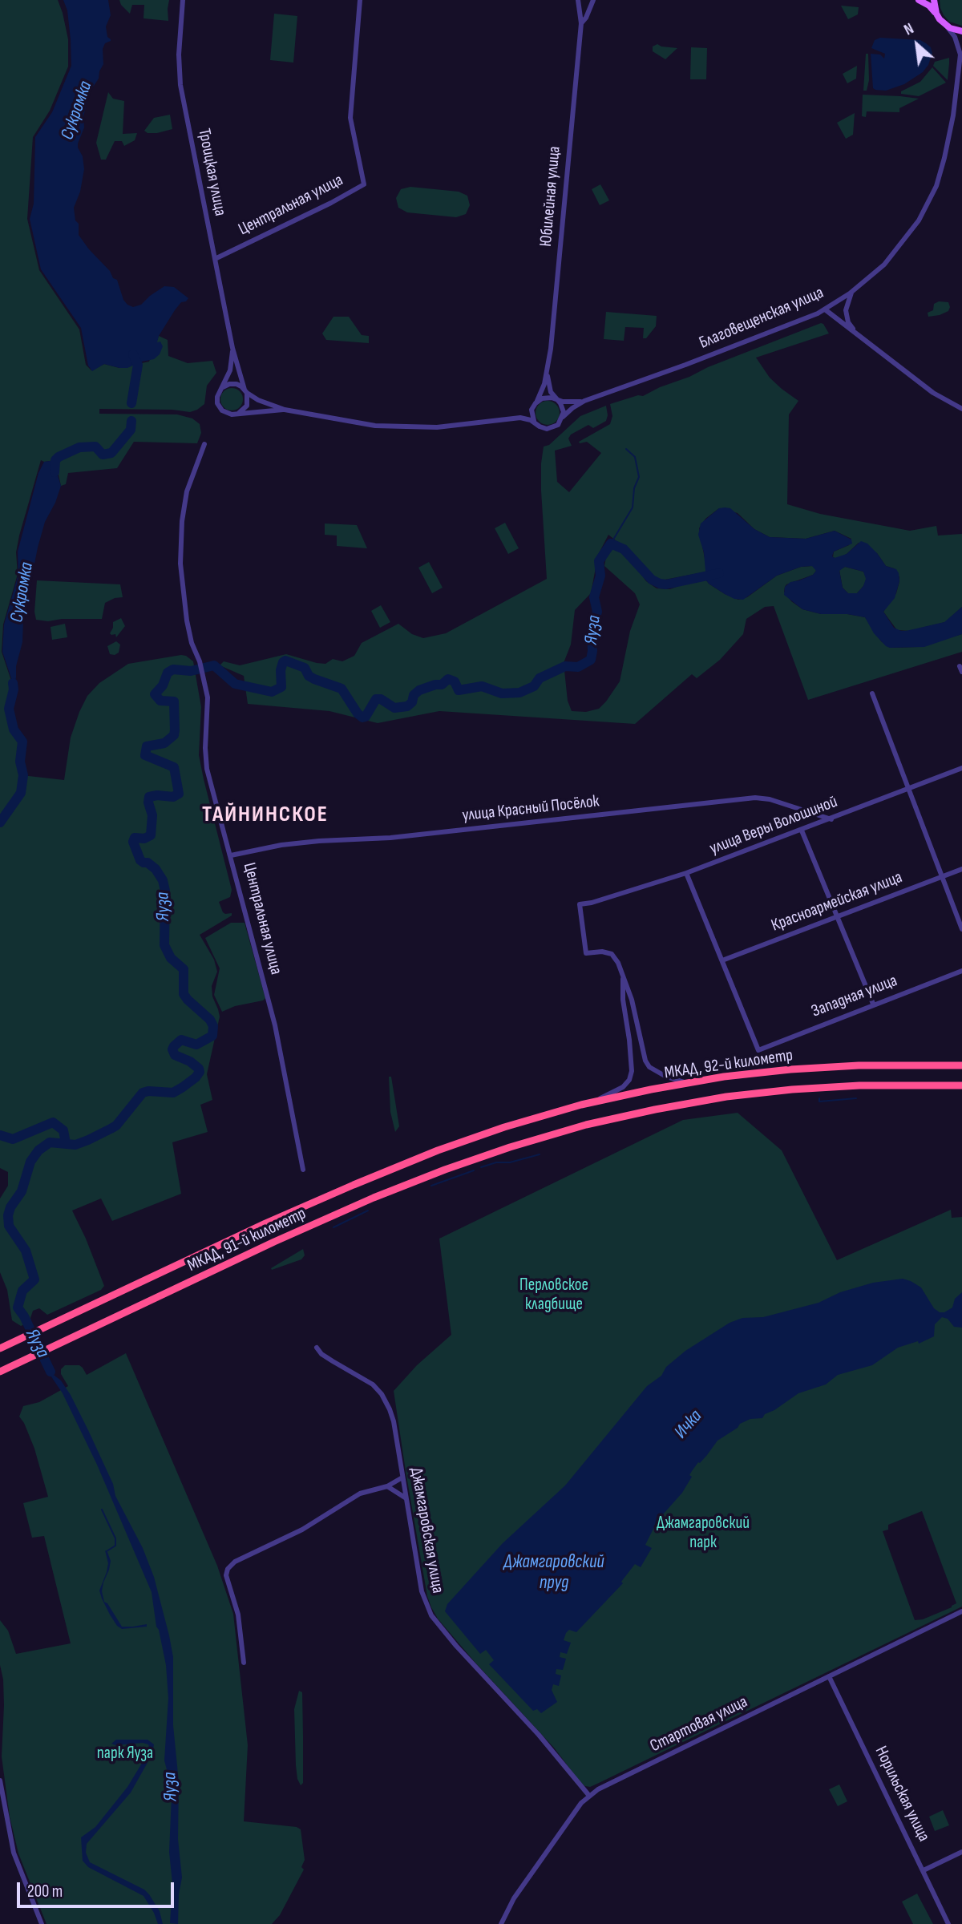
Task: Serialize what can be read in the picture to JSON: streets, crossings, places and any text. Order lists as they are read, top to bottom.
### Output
{
  "streets": {
    "highway": ["МКАД, 92-й километр", "МКАД, 91-й километр"],
    "street": [
      "Троицкая улица",
      "Юбилейная улица",
      "Центральная улица",
      "Благовещенская улица",
      "улица Красный Посёлок",
      "улица Веры Волошиной",
      "Красноармейская улица",
      "Западная улица",
      "Джамгаровская улица",
      "Стартовая улица",
      "Норильская улица"
    ]
  },
  "crossings": [
    ["Троицкая улица", "Центральная улица"],
    ["Центральная улица", "улица Красный Посёлок"],
    ["улица Красный Посёлок", "улица Веры Волошиной"],
    ["Красноармейская улица", "Западная улица"],
    ["МКАД, 92-й километр", "МКАД, 91-й километр"],
    ["Джамгаровская улица", "Стартовая улица"],
    ["Стартовая улица", "Норильская улица"]
  ],
  "districts": ["ТАЙНИНСКОЕ"],
  "water": [
    "Сукромка",
    "Яуза",
    "Ичка",
    "Джамгаровский пруд"
  ],
  "parks": ["Перловское кладбище", "Джамгаровский парк", "парк Яуза"],
  "scale_bar": "200 m",
  "north": "top left"
}
